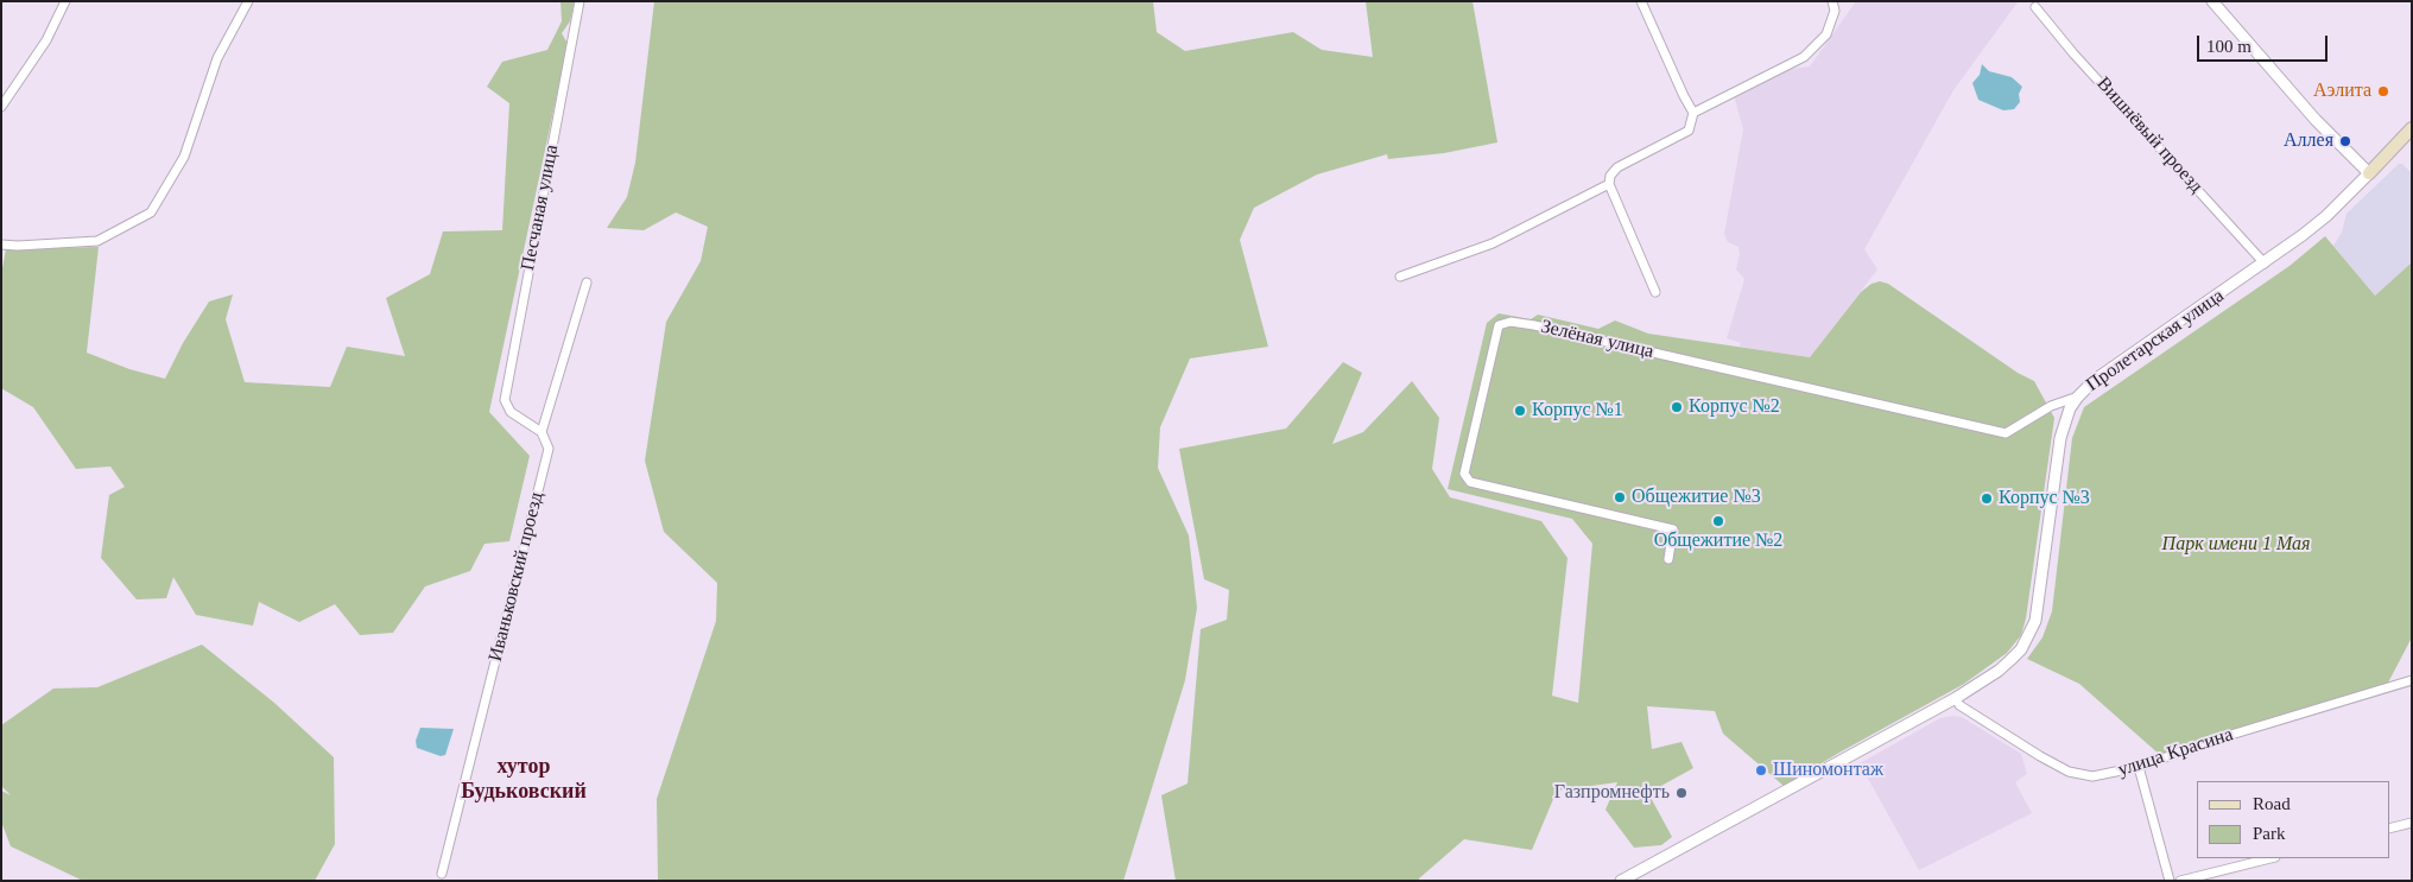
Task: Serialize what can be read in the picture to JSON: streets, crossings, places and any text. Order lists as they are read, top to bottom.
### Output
{
  "streets": {
    "main road": ["Пролетарская улица"],
    "street": [
      "Вишнёвый проезд",
      "Песчаная улица",
      "Зелёная улица",
      "Иваньковский проезд",
      "улица Красина"
    ]
  },
  "crossings": [
    ["Вишнёвый проезд", "Пролетарская улица"],
    ["Песчаная улица", "Иваньковский проезд"],
    ["Зелёная улица", "Пролетарская улица"],
    ["Пролетарская улица", "улица Красина"]
  ],
  "districts": ["хутор Будьковский"],
  "parks": ["Парк имени 1 Мая"],
  "places": [
    "Аэлита",
    "Аллея",
    "Корпус №2",
    "Корпус №1",
    "Общежитие №3",
    "Корпус №3",
    "Общежитие №2",
    "Шиномонтаж",
    "Газпромнефть"
  ],
  "legend": ["Road", "Park"],
  "scale_bar": "100 m"
}
